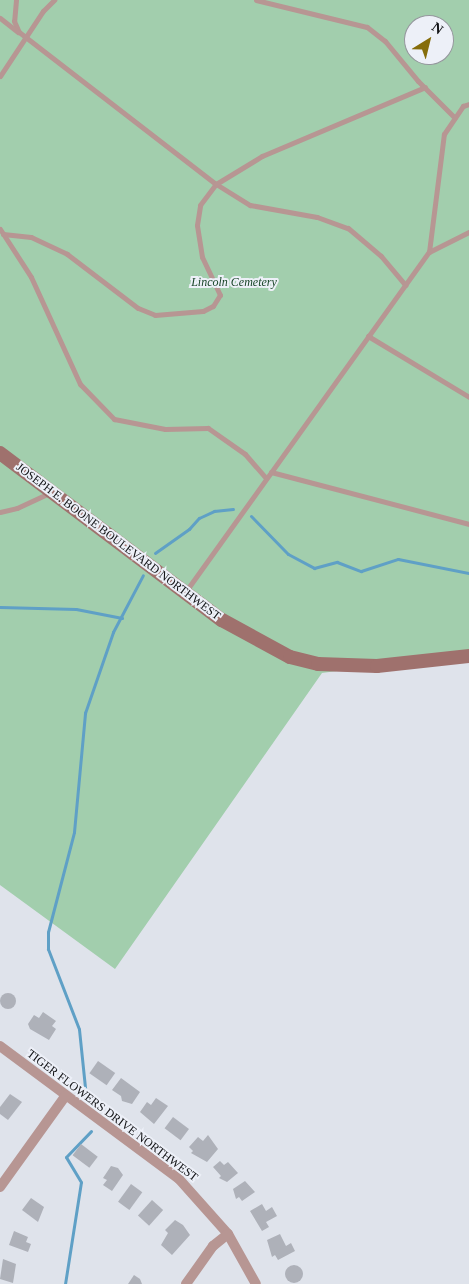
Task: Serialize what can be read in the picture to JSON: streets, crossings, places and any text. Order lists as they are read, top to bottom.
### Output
{
  "streets": {
    "main road": ["JOSEPH E. BOONE BOULEVARD NORTHWEST"],
    "street": ["TIGER FLOWERS DRIVE NORTHWEST"]
  },
  "parks": ["Lincoln Cemetery"],
  "north": "top right"
}
